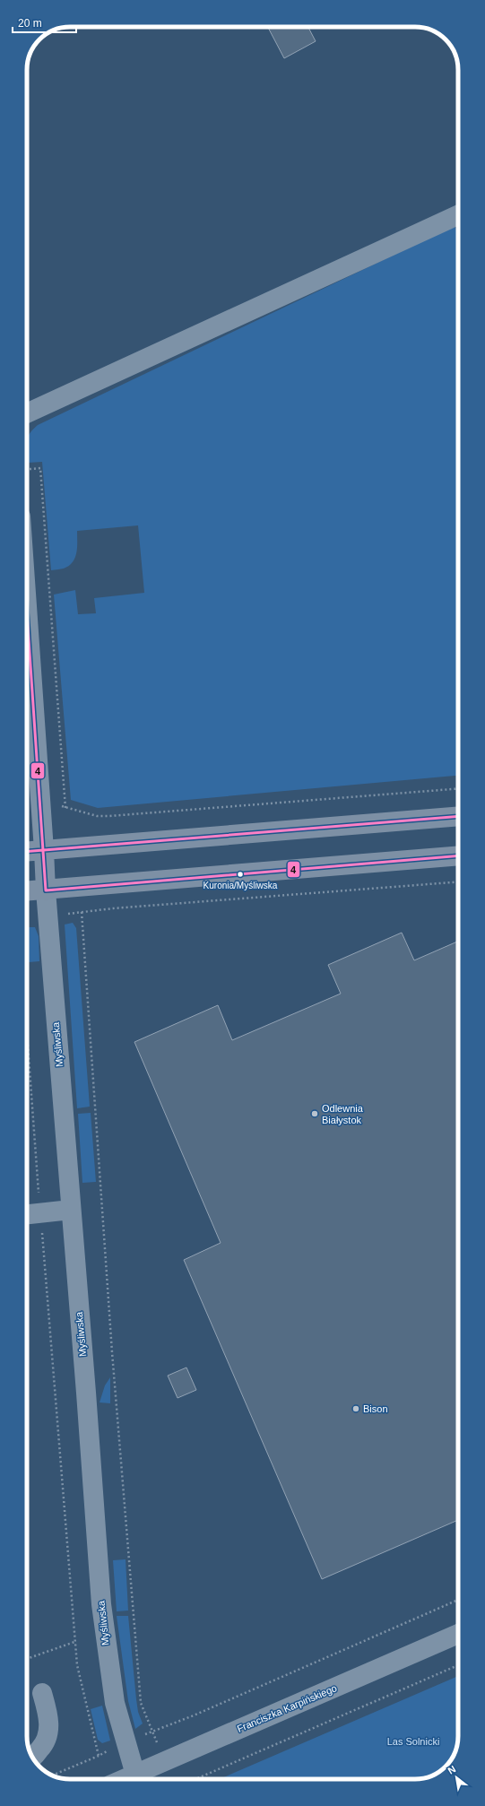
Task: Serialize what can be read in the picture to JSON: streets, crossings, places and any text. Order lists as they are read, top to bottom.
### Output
{
  "streets": {
    "street": ["Myśliwska", "Franciszka Karpińskiego"]
  },
  "crossings": [
    ["Myśliwska", "Franciszka Karpińskiego"]
  ],
  "parks": ["Las Solnicki"],
  "places": ["Kuronia/Myśliwska", "Odlewnia Białystok", "Bison"],
  "lines": ["transit line 4"],
  "scale_bar": "20 m",
  "north": "top left"
}
